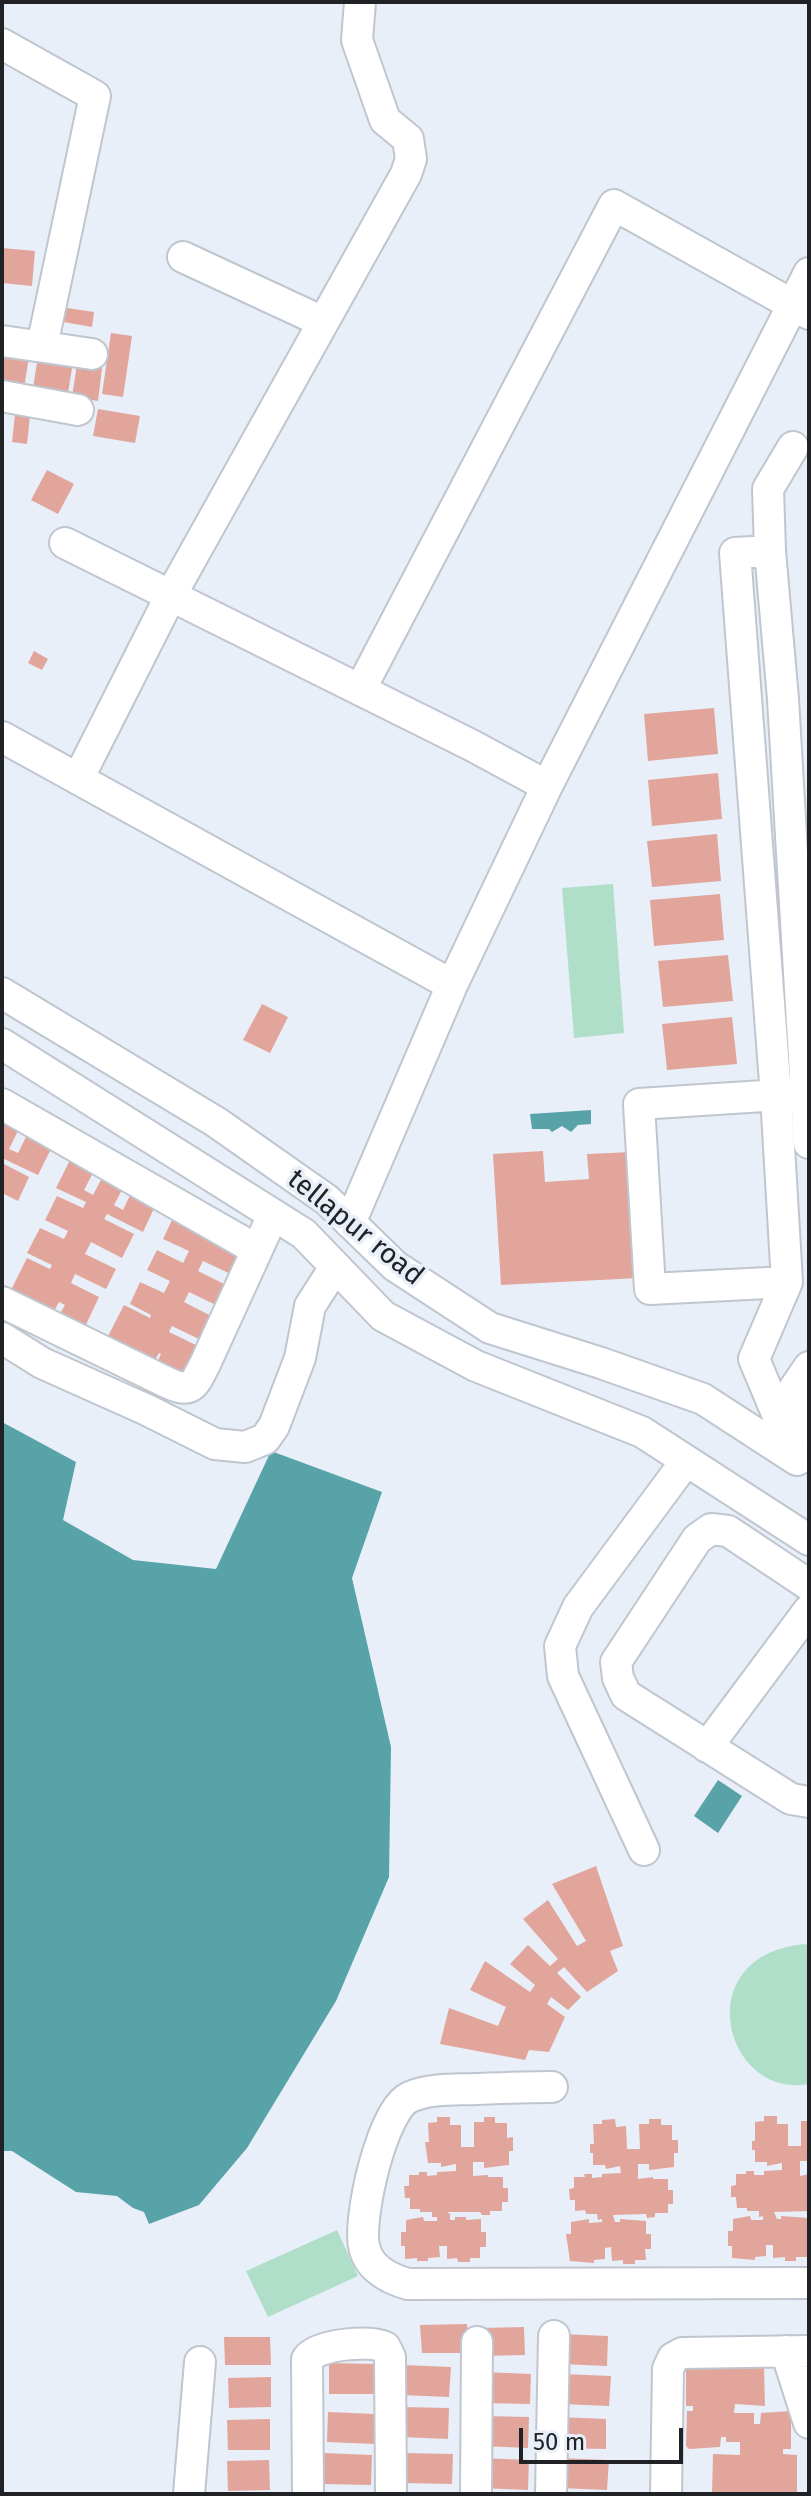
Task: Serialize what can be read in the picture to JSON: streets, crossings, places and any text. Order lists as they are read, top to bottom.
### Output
{
  "streets": {
    "street": ["tellapur road"]
  },
  "scale_bar": "50 m"
}
